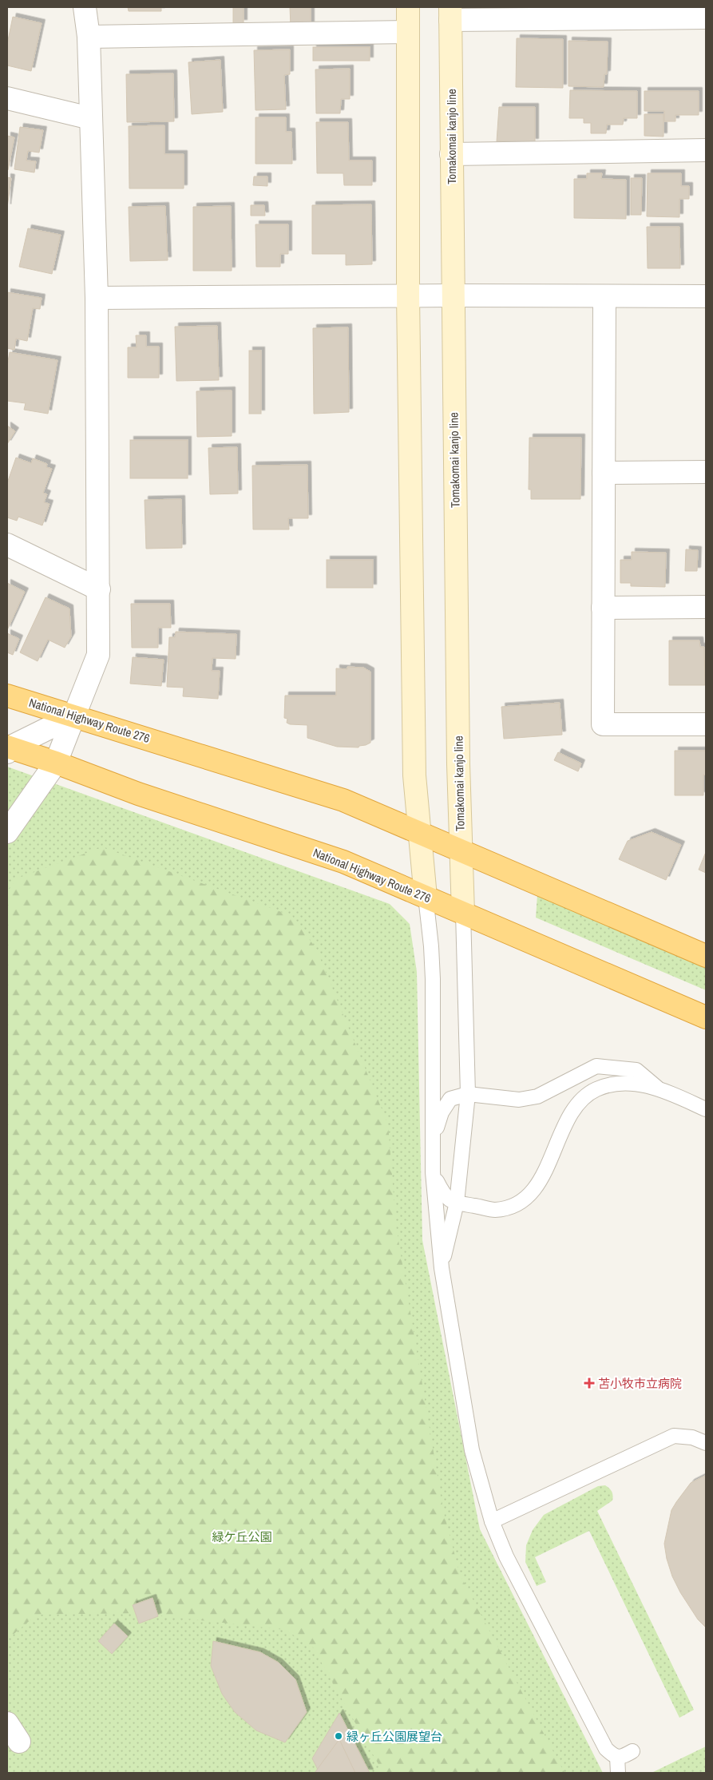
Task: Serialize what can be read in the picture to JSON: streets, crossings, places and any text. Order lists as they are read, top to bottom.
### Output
{
  "streets": {
    "highway": ["National Highway Route 276"],
    "main road": ["Tomakomai kanjo line"]
  },
  "crossings": [
    ["Tomakomai kanjo line", "National Highway Route 276"]
  ],
  "parks": ["緑ケ丘公園"],
  "places": {
    "health": ["苫小牧市立病院"],
    "other": ["緑ヶ丘公園展望台"]
  }
}
